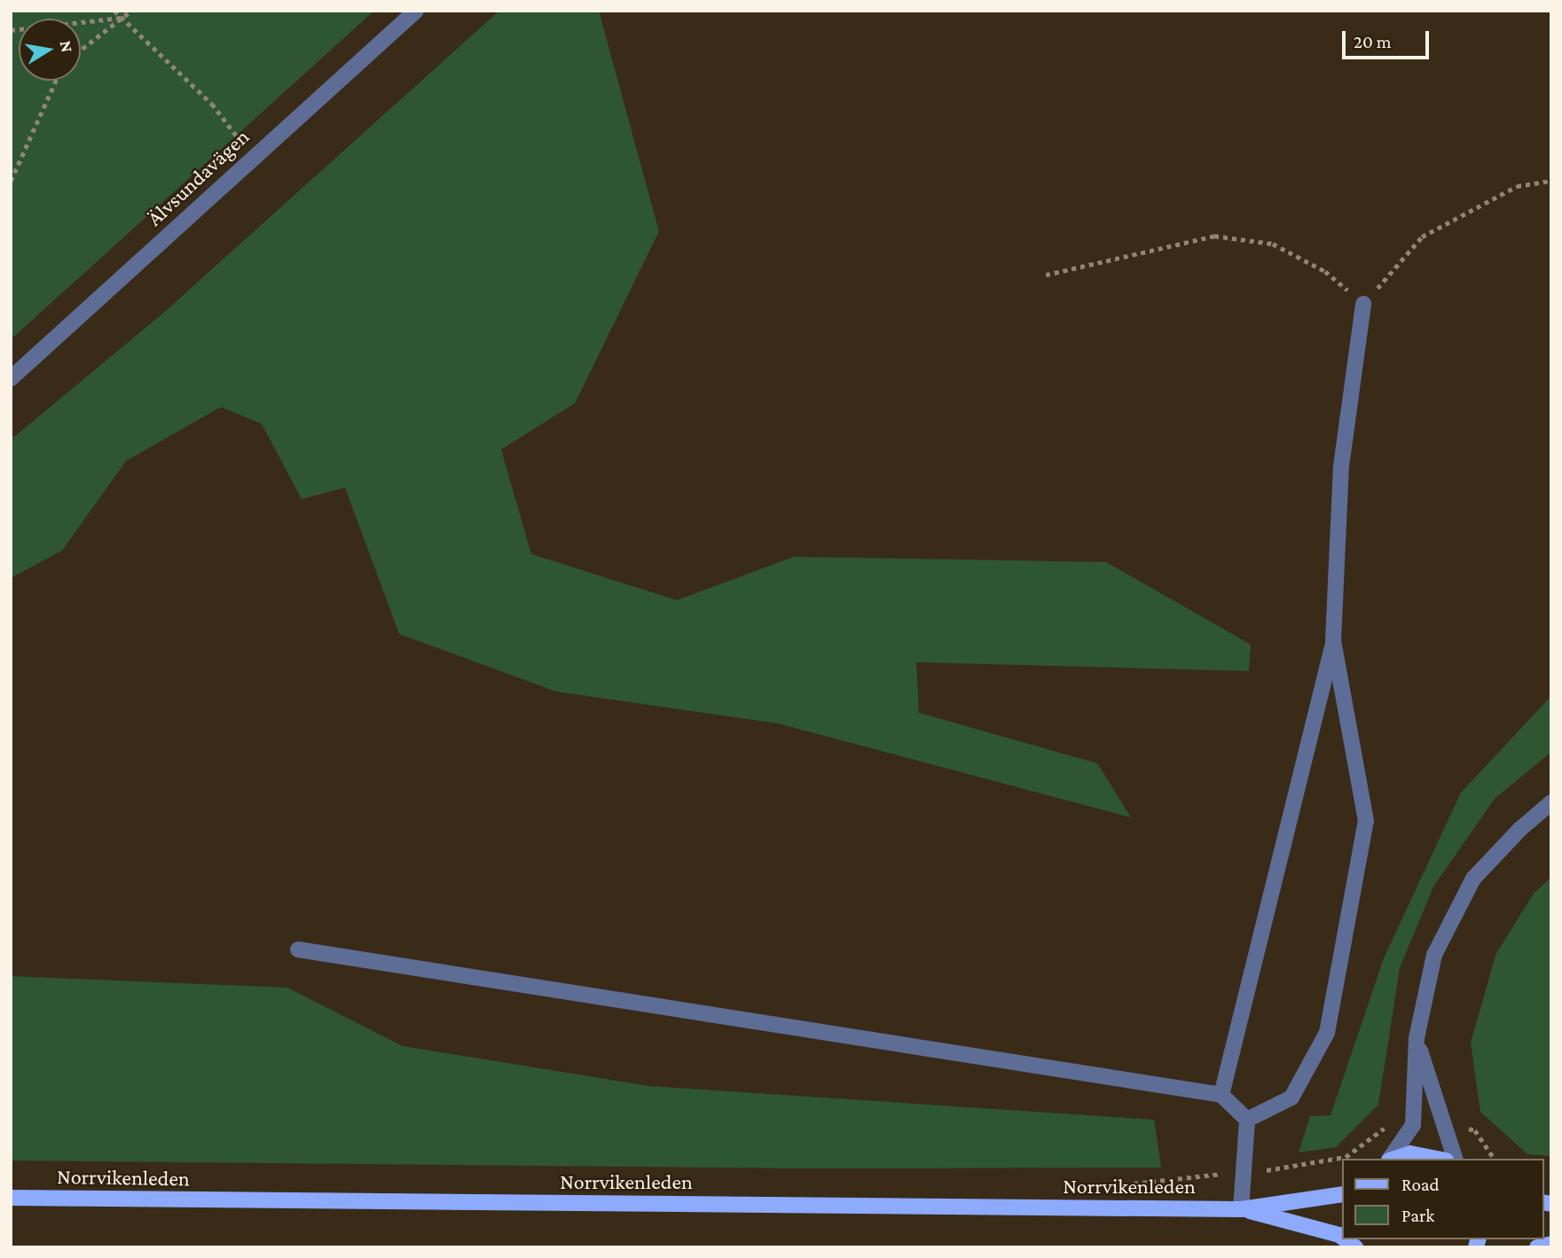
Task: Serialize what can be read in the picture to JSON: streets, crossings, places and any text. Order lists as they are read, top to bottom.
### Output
{
  "streets": {
    "main road": ["Norrvikenleden"],
    "street": ["Älvsundavägen"]
  },
  "legend": ["Road", "Park"],
  "scale_bar": "20 m",
  "north": "right"
}
